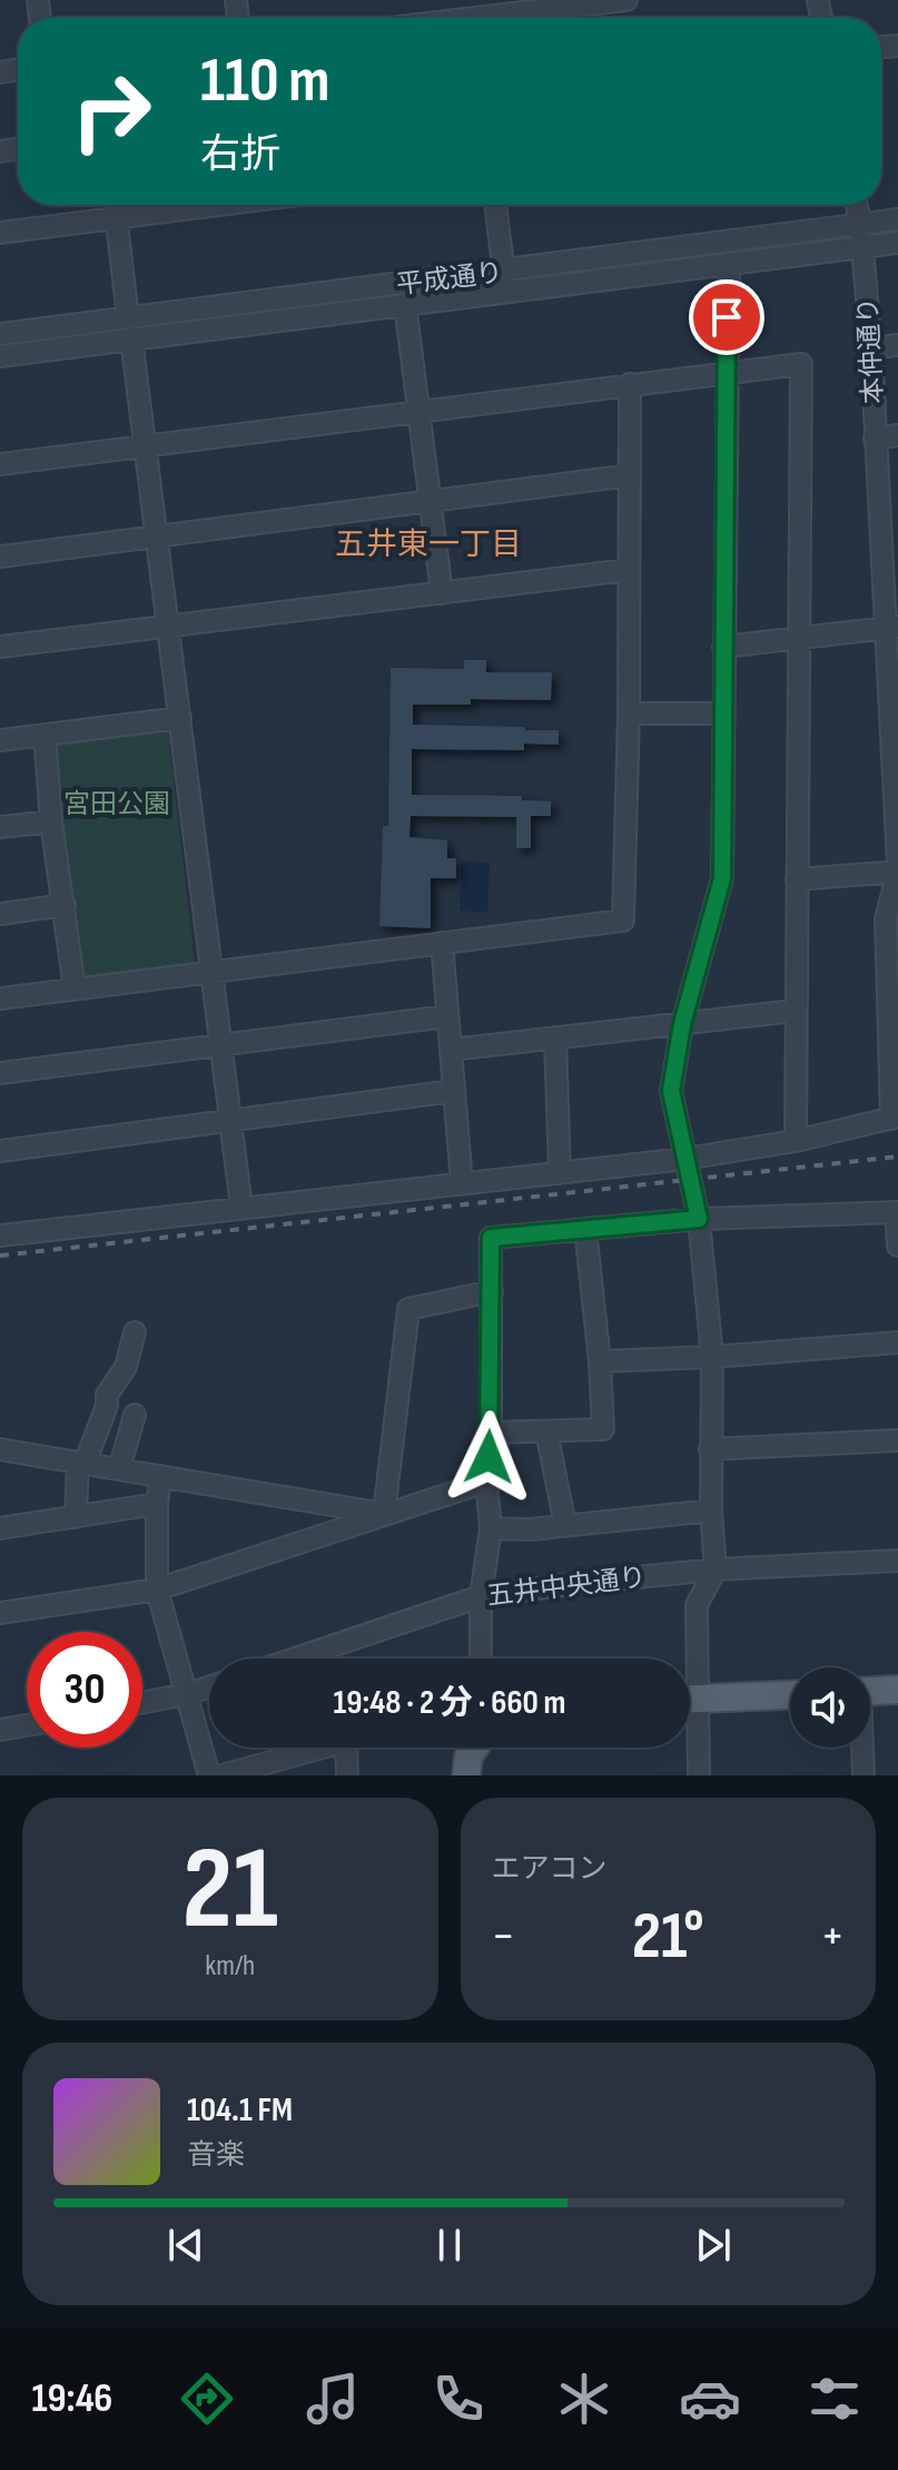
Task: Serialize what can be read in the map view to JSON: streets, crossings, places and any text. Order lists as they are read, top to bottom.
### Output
{
  "streets": {
    "street": ["平成通り", "本仲通り", "五井中央通り"]
  },
  "crossings": [
    ["平成通り", "本仲通り"]
  ],
  "districts": ["五井東一丁目"],
  "parks": ["宮田公園"],
  "page": {
    "turn": ["110 m", "右折"],
    "limit": "30",
    "trip": "19:48 · 2 分 · 660 m",
    "tile": [
      ["21", "km/h"],
      "エアコン"
    ],
    "heat": ["−", "21°", "+"],
    "song": ["104.1 FM", "音楽"],
    "tabs": "19:46"
  }
}
